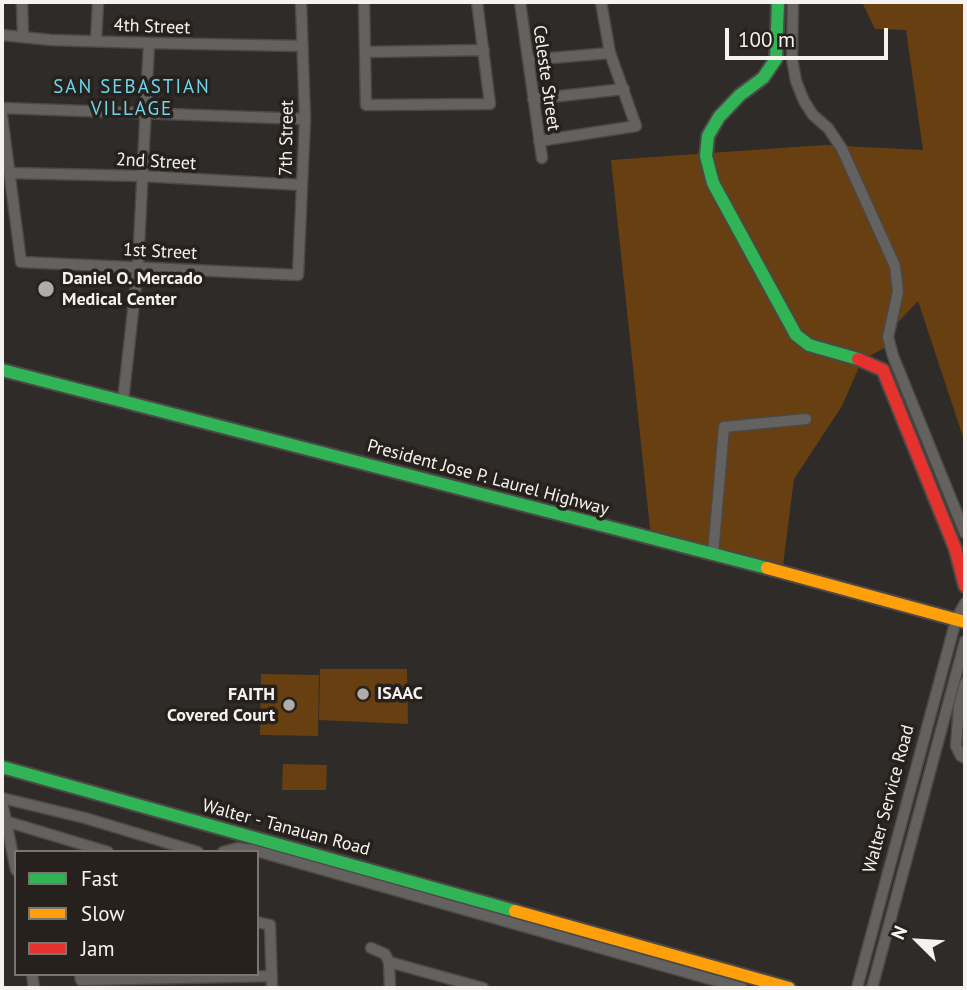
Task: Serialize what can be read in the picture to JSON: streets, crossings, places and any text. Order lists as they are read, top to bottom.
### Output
{
  "streets": {
    "main road": ["President Jose P. Laurel Highway", "Walter - Tanauan Road"],
    "street": [
      "4th Street",
      "Celeste Street",
      "7th Street",
      "2nd Street",
      "1st Street",
      "Walter Service Road"
    ]
  },
  "crossings": [
    ["4th Street", "7th Street"],
    ["7th Street", "2nd Street"],
    ["7th Street", "1st Street"],
    ["2nd Street", "1st Street"],
    ["President Jose P. Laurel Highway", "Walter Service Road"]
  ],
  "districts": ["SAN SEBASTIAN VILLAGE"],
  "places": ["Daniel O. Mercado Medical Center", "ISAAC", "FAITH Covered Court"],
  "legend": ["Fast", "Slow", "Jam"],
  "scale_bar": "100 m",
  "north": "top left"
}
